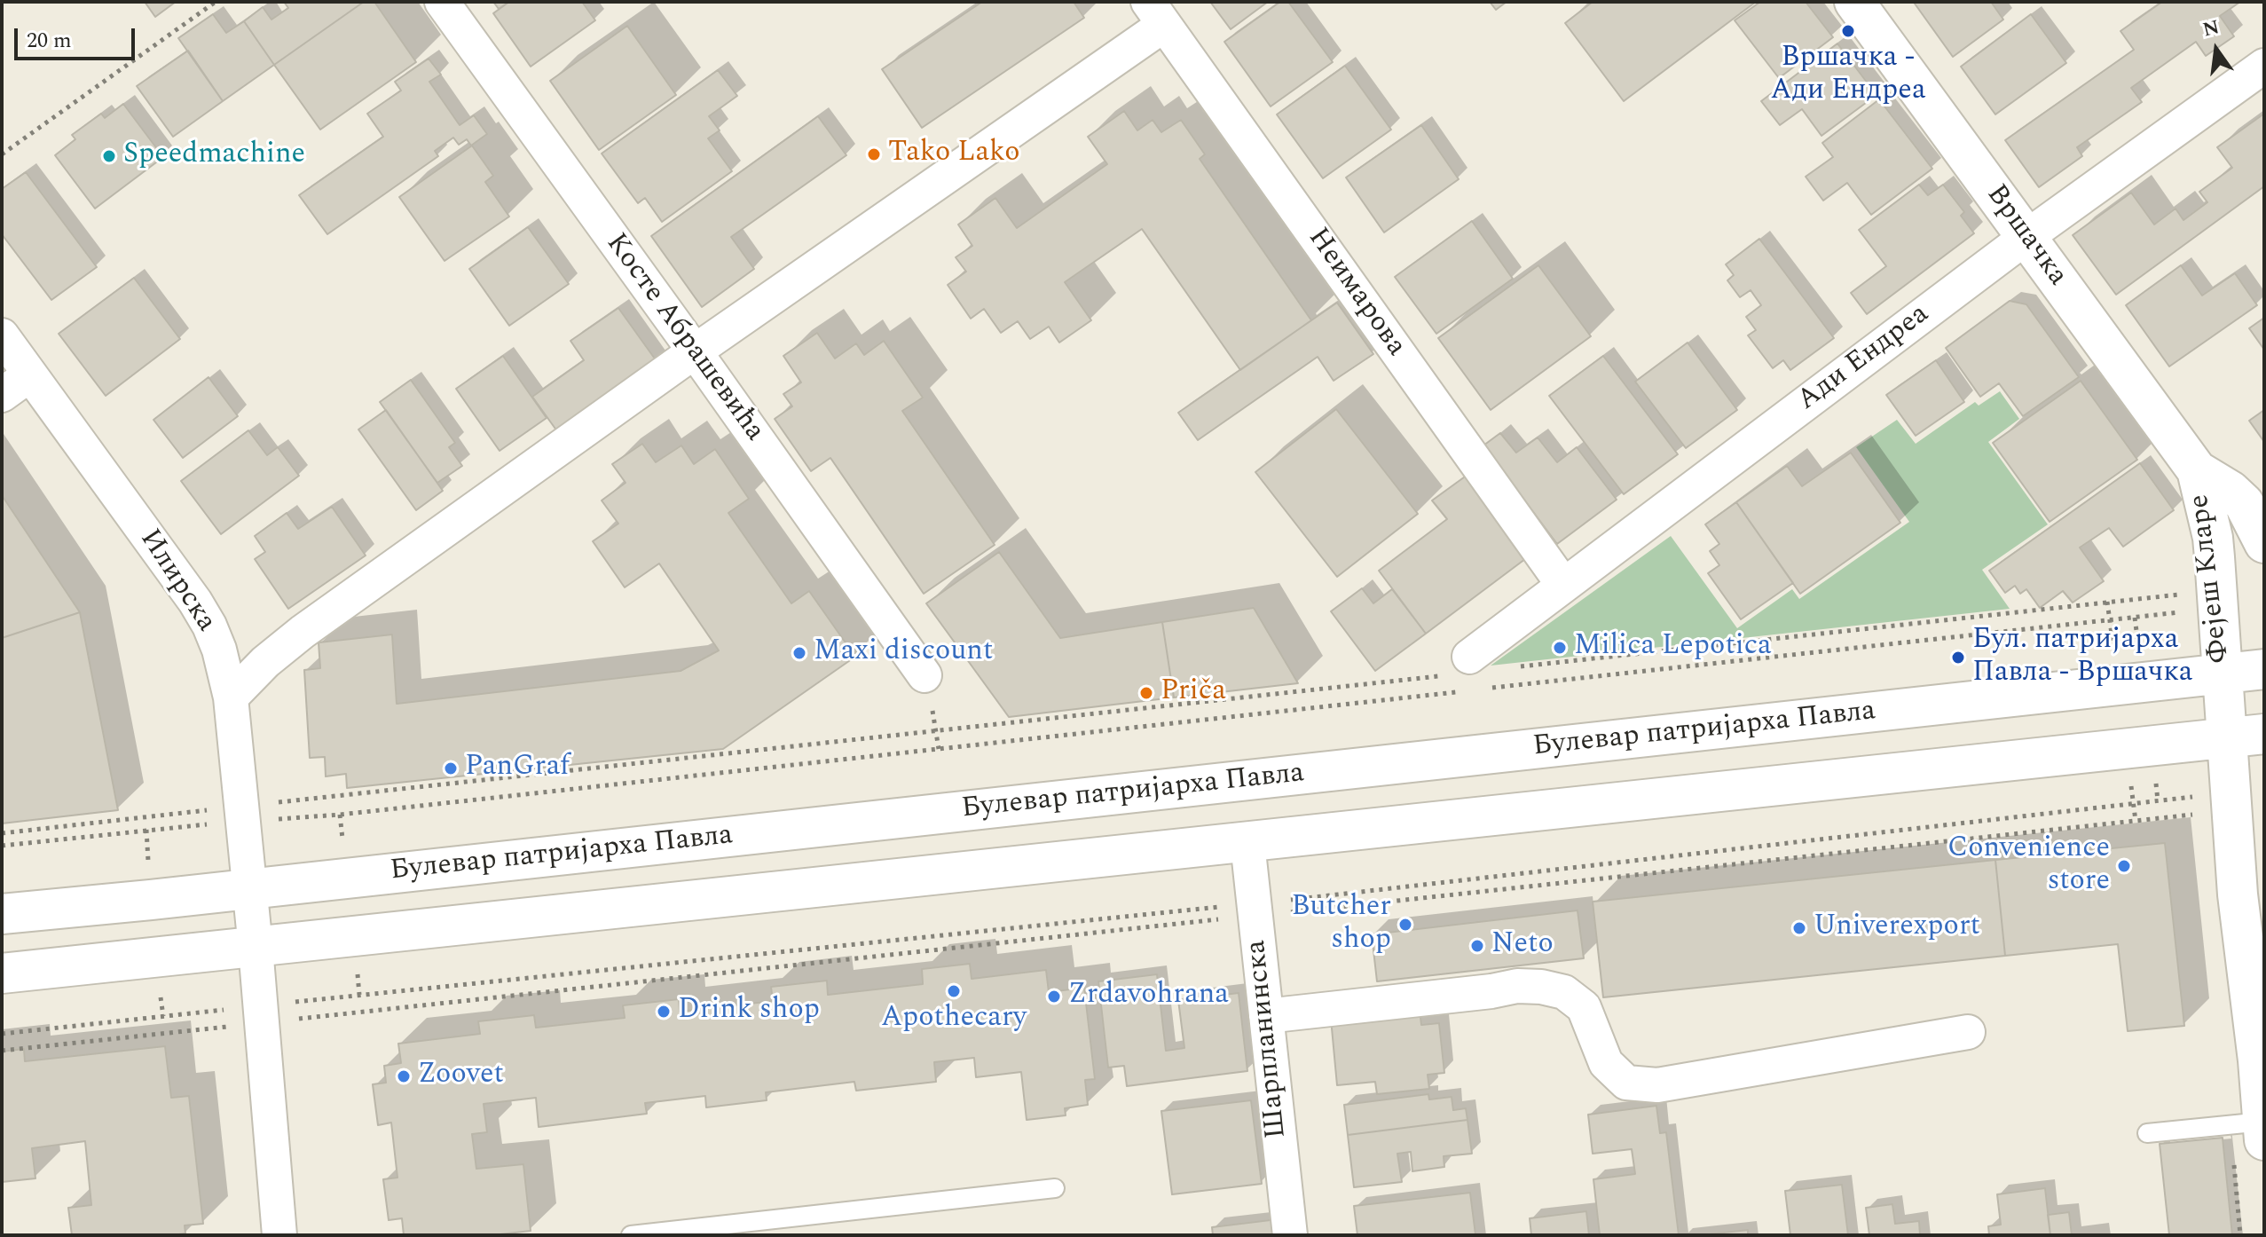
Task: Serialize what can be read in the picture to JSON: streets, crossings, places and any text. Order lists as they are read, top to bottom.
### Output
{
  "streets": {
    "main road": ["Вршачка", "Фејеш Кларе", "Булевар патријарха Павла"],
    "street": [
      "Неимарова",
      "Косте Абрашевића",
      "Ади Ендреа",
      "Илирска",
      "Шарпланинска"
    ]
  },
  "crossings": [
    ["Вршачка", "Ади Ендреа"],
    ["Вршачка", "Фејеш Кларе"],
    ["Неимарова", "Ади Ендреа"],
    ["Фејеш Кларе", "Булевар патријарха Павла"],
    ["Илирска", "Булевар патријарха Павла"],
    ["Булевар патријарха Павла", "Шарпланинска"]
  ],
  "places": [
    "Вршачка - Ади Ендреа",
    "Tako Lako",
    "Speedmachine",
    "Milica Lepotica",
    "Maxi discount",
    "Бул. патријарха Павла - Вршачка",
    "Priča",
    "PanGraf",
    "Convenience store",
    "Butcher shop",
    "Univerexport",
    "Neto",
    "Apothecary",
    "Zrdavohrana",
    "Drink shop",
    "Zoovet"
  ],
  "scale_bar": "20 m",
  "north": "top"
}
